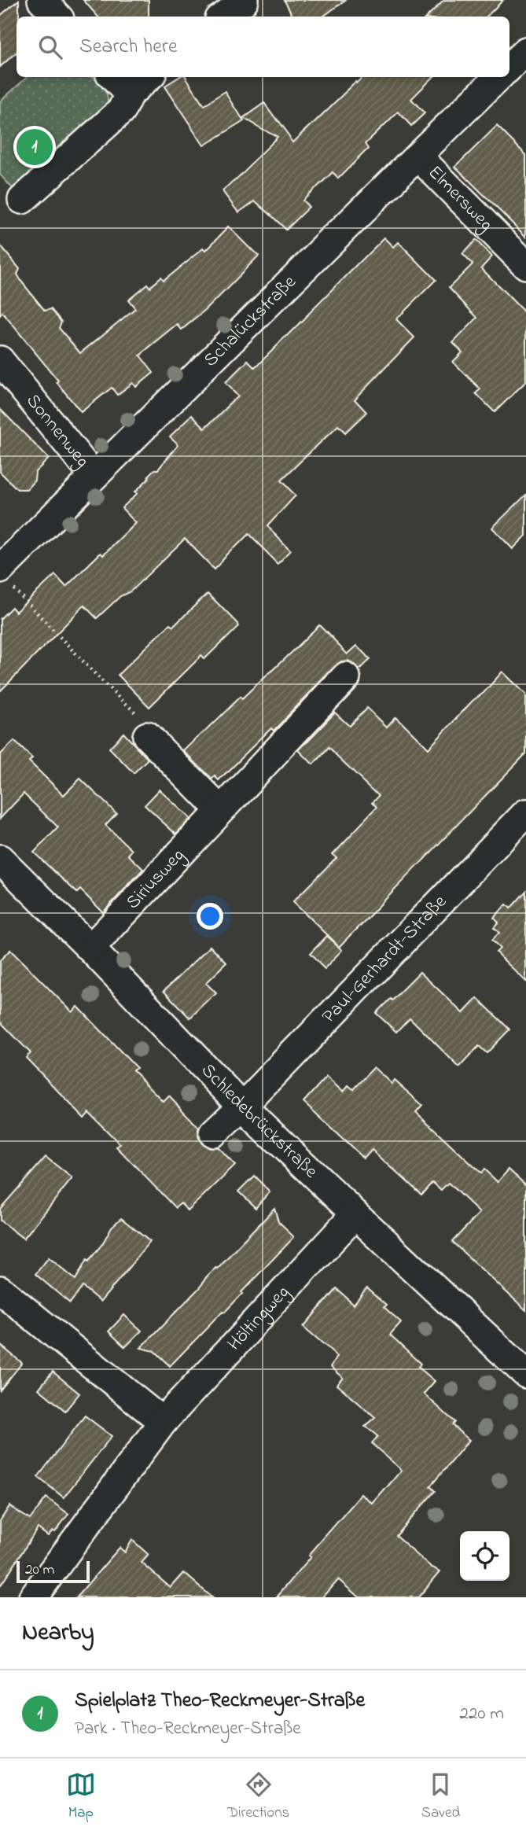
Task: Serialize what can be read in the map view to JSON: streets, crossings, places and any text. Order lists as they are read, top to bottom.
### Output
{
  "streets": {
    "street": [
      "Elmersweg",
      "Schalückstraße",
      "Sonnenweg",
      "Siriusweg",
      "Paul-Gerhardt-Straße",
      "Schledebrückstraße",
      "Höltingweg"
    ]
  },
  "crossings": [
    ["Elmersweg", "Schalückstraße"],
    ["Schalückstraße", "Sonnenweg"],
    ["Siriusweg", "Schledebrückstraße"],
    ["Paul-Gerhardt-Straße", "Schledebrückstraße"],
    ["Schledebrückstraße", "Höltingweg"]
  ],
  "scale_bar": "20 m",
  "page": {
    "search": "Search here",
    "pins": "1",
    "scale": "20 m",
    "heading": "Nearby",
    "list": [
      {
        "mark": "1",
        "name": "Spielplatz Theo-Reckmeyer-Straße",
        "note": "Park · Theo-Reckmeyer-Straße",
        "value": "220 m"
      }
    ],
    "nav": ["Map", "Directions", "Saved"]
  }
}
